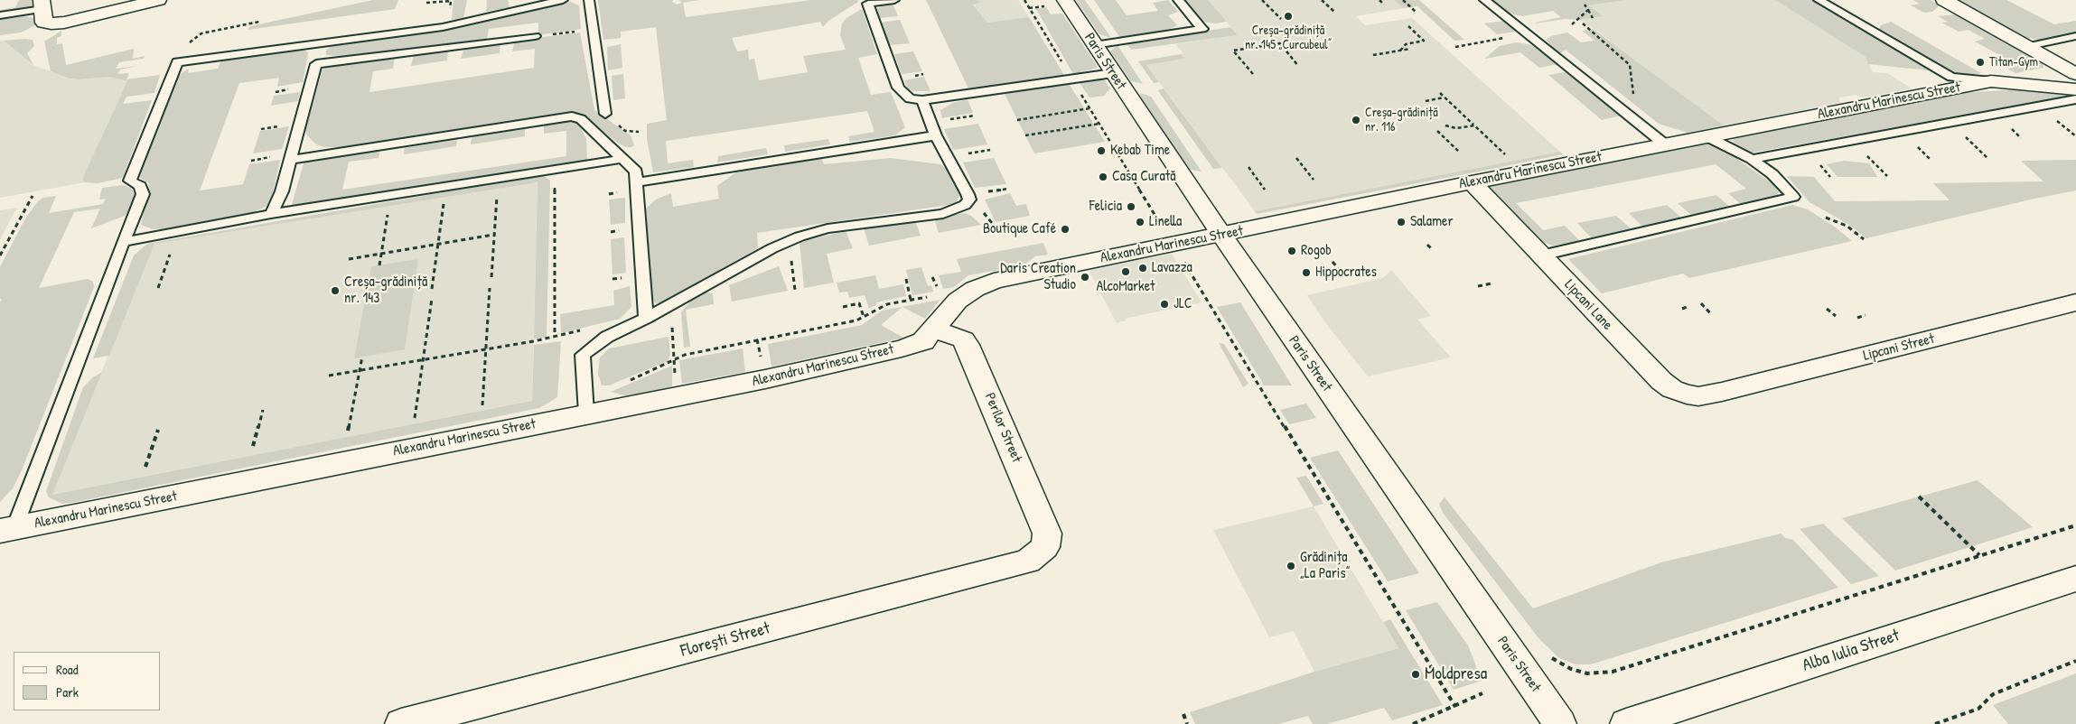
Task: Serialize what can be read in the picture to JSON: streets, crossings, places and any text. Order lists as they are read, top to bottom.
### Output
{
  "streets": {
    "street": [
      "Paris Street",
      "Alexandru Marinescu Street",
      "Lipcani Lane",
      "Lipcani Street",
      "Perilor Street",
      "Florești Street",
      "Alba Iulia Street"
    ]
  },
  "crossings": [
    ["Paris Street", "Alexandru Marinescu Street"],
    ["Alexandru Marinescu Street", "Lipcani Lane"],
    ["Alexandru Marinescu Street", "Perilor Street"],
    ["Lipcani Lane", "Lipcani Street"],
    ["Perilor Street", "Florești Street"]
  ],
  "places": [
    "Creșa-grădiniță nr. 145 „Curcubeul”",
    "Titan-Gym",
    "Creșa-grădiniță nr. 116",
    "Kebab Time",
    "Casa Curată",
    "Felicia",
    "Linella",
    "Salamer",
    "Boutique Café",
    "Rogob",
    "Lavazza",
    "AlcoMarket",
    "Hippocrates",
    "Daris Creation Studio",
    "Creșa-grădiniță nr. 143",
    "JLC",
    "Grădinița „La Paris”",
    "Moldpresa"
  ],
  "legend": ["Road", "Park"]
}
